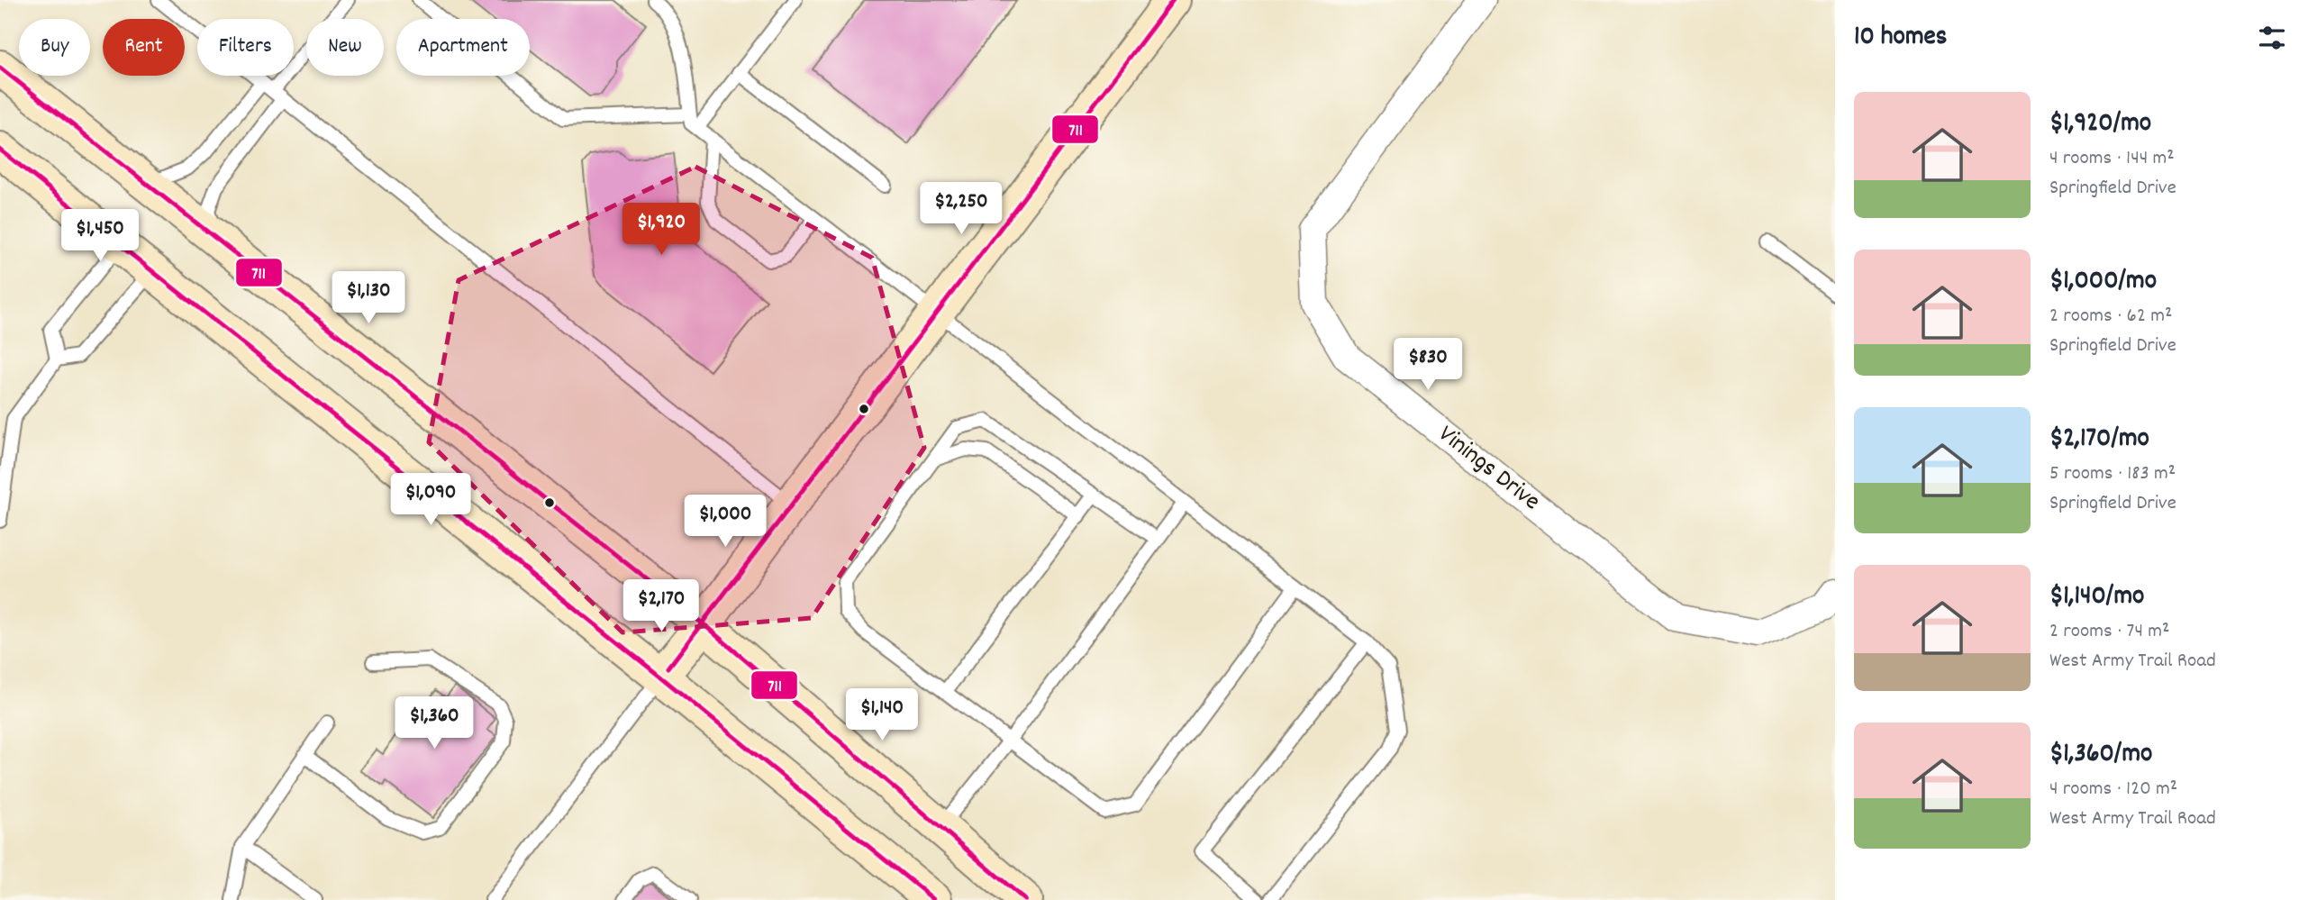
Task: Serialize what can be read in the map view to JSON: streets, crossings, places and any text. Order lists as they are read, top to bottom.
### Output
{
  "streets": {
    "street": ["Vinings Drive"]
  },
  "lines": ["transit line 711"],
  "page": {
    "heading": "10 homes",
    "chip": [
      "Buy",
      "Rent",
      "Filters",
      "New",
      "Apartment"
    ],
    "list": [
      {
        "name": "$1,920/mo",
        "note": "4 rooms · 144 m² · Springfield Drive"
      },
      {
        "name": "$1,000/mo",
        "note": "2 rooms · 62 m² · Springfield Drive"
      },
      {
        "name": "$2,170/mo",
        "note": "5 rooms · 183 m² · Springfield Drive"
      },
      {
        "name": "$1,140/mo",
        "note": "2 rooms · 74 m² · West Army Trail Road"
      },
      {
        "name": "$1,360/mo",
        "note": "4 rooms · 120 m² · West Army Trail Road"
      }
    ],
    "price": [
      "$2,250",
      "$1,920",
      "$1,450",
      "$1,130",
      "$830",
      "$1,090",
      "$1,000",
      "$2,170",
      "$1,140",
      "$1,360"
    ]
  }
}
